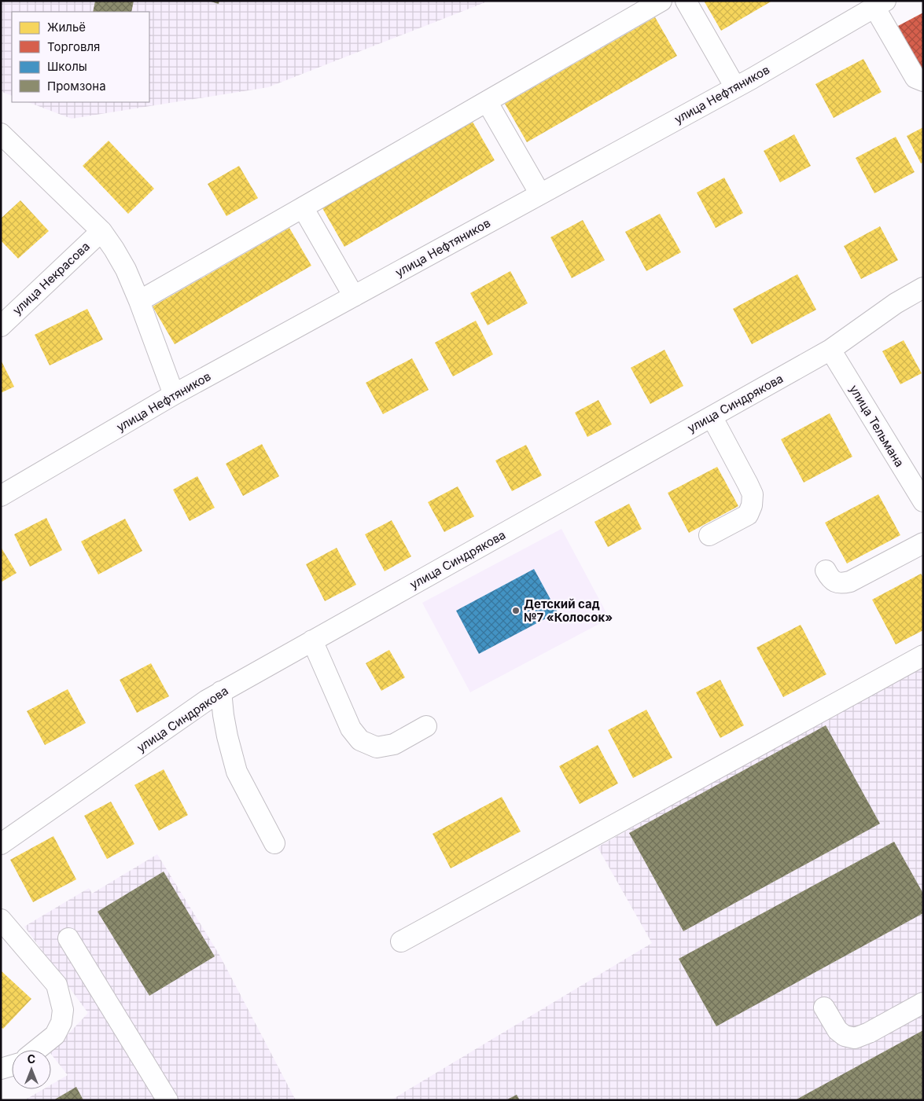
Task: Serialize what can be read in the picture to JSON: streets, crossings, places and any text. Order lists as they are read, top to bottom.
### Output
{
  "streets": {
    "street": [
      "улица Нефтяников",
      "улица Некрасова",
      "улица Синдрякова",
      "улица Тельмана"
    ]
  },
  "crossings": [
    ["улица Синдрякова", "улица Тельмана"]
  ],
  "places": ["Детский сад №7 «Колосок»"],
  "legend": [
    "Жильё",
    "Торговля",
    "Школы",
    "Промзона"
  ],
  "north": "top"
}
